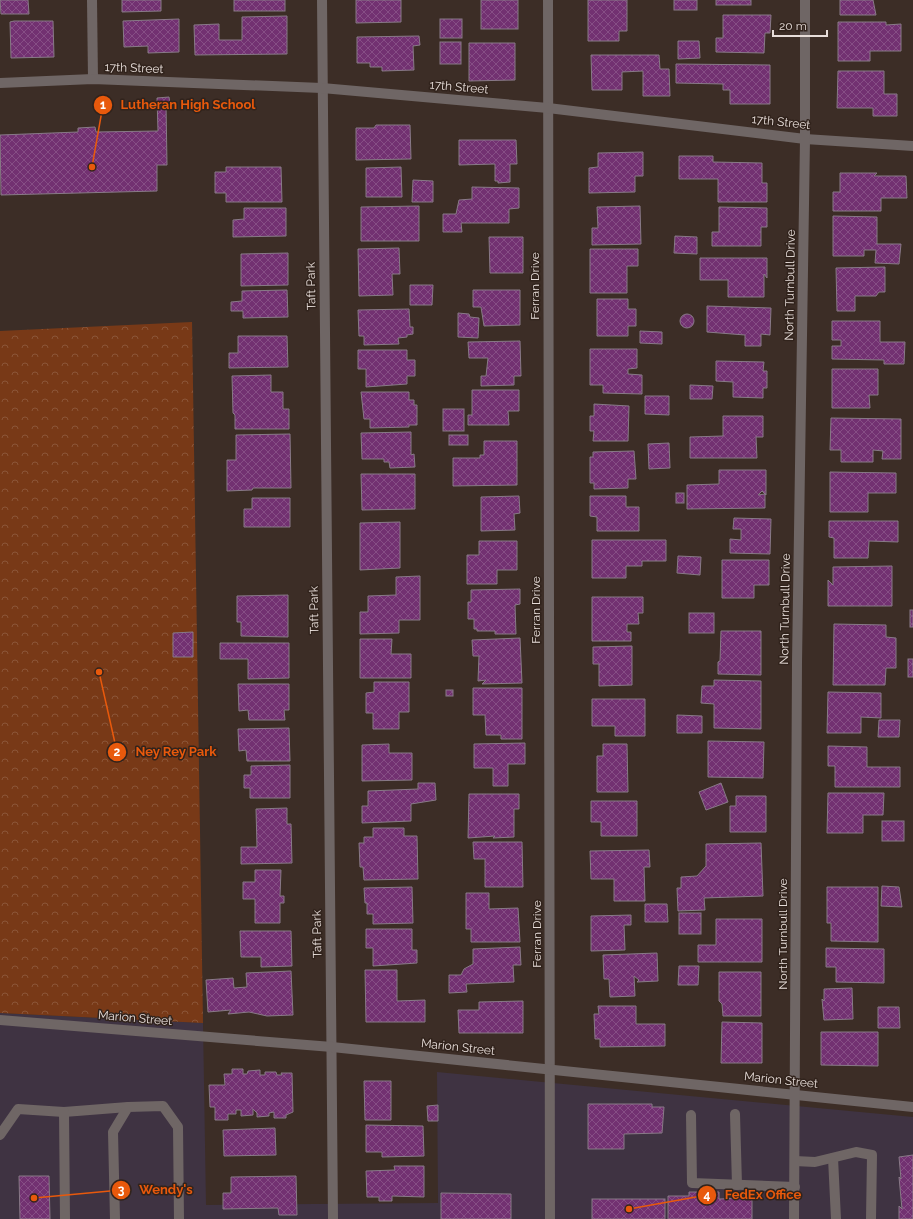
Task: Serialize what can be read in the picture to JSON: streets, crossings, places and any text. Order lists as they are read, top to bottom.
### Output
{
  "streets": {
    "street": [
      "17th Street",
      "North Turnbull Drive",
      "Taft Park",
      "Ferran Drive",
      "Marion Street"
    ]
  },
  "crossings": [
    ["17th Street", "North Turnbull Drive"],
    ["17th Street", "Taft Park"],
    ["17th Street", "Ferran Drive"],
    ["North Turnbull Drive", "Marion Street"],
    ["Taft Park", "Marion Street"],
    ["Ferran Drive", "Marion Street"]
  ],
  "places": [
    "Lutheran High School",
    "Ney Rey Park",
    "Wendy's",
    "FedEx Office"
  ],
  "scale_bar": "20 m"
}
